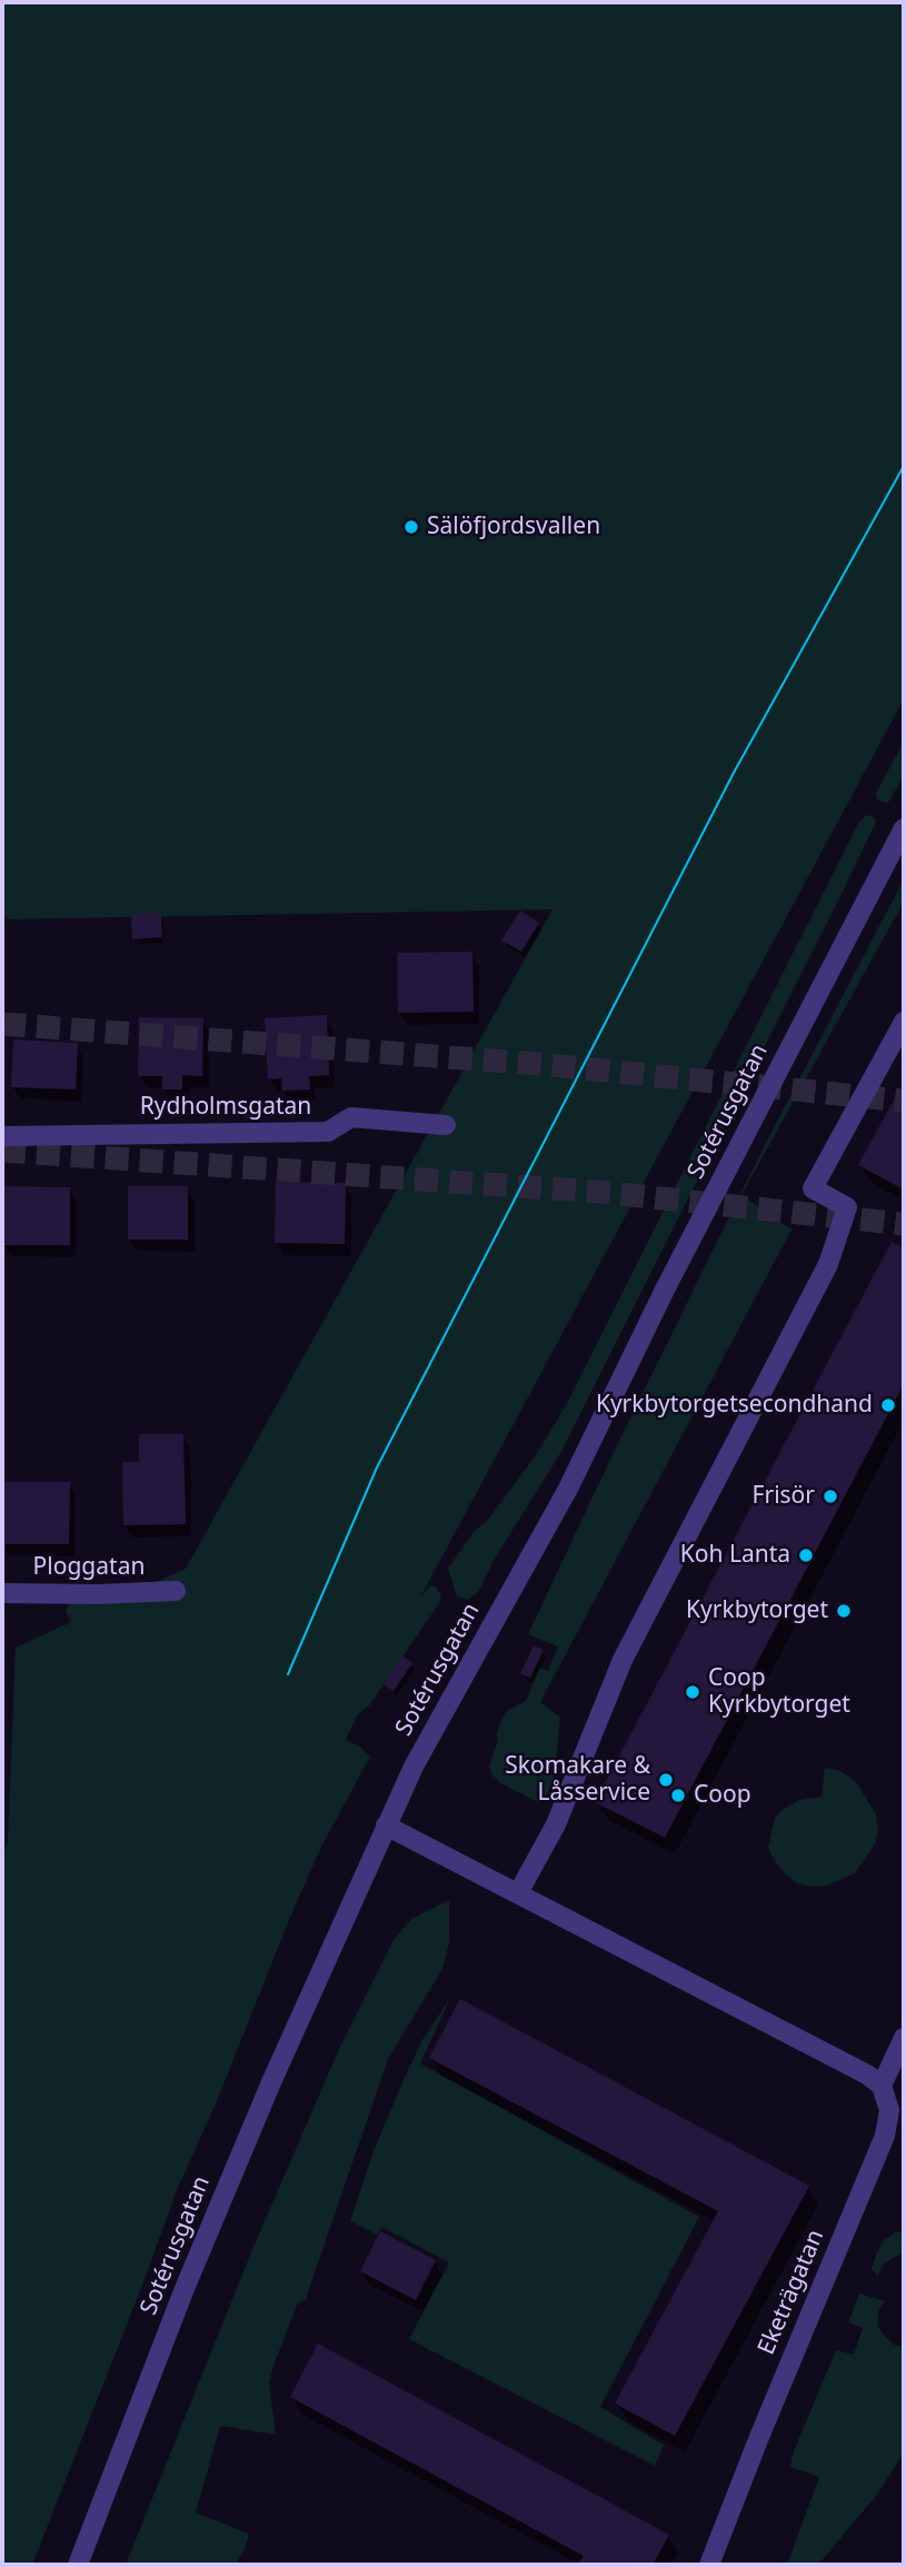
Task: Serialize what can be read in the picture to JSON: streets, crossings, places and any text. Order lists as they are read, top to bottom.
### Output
{
  "streets": {
    "street": [
      "Rydholmsgatan",
      "Sotérusgatan",
      "Ploggatan",
      "Eketrägatan"
    ]
  },
  "places": [
    "Sälöfjordsvallen",
    "Kyrkbytorgetsecondhand",
    "Frisör",
    "Koh Lanta",
    "Kyrkbytorget",
    "Coop Kyrkbytorget",
    "Skomakare & Låsservice",
    "Coop"
  ]
}
